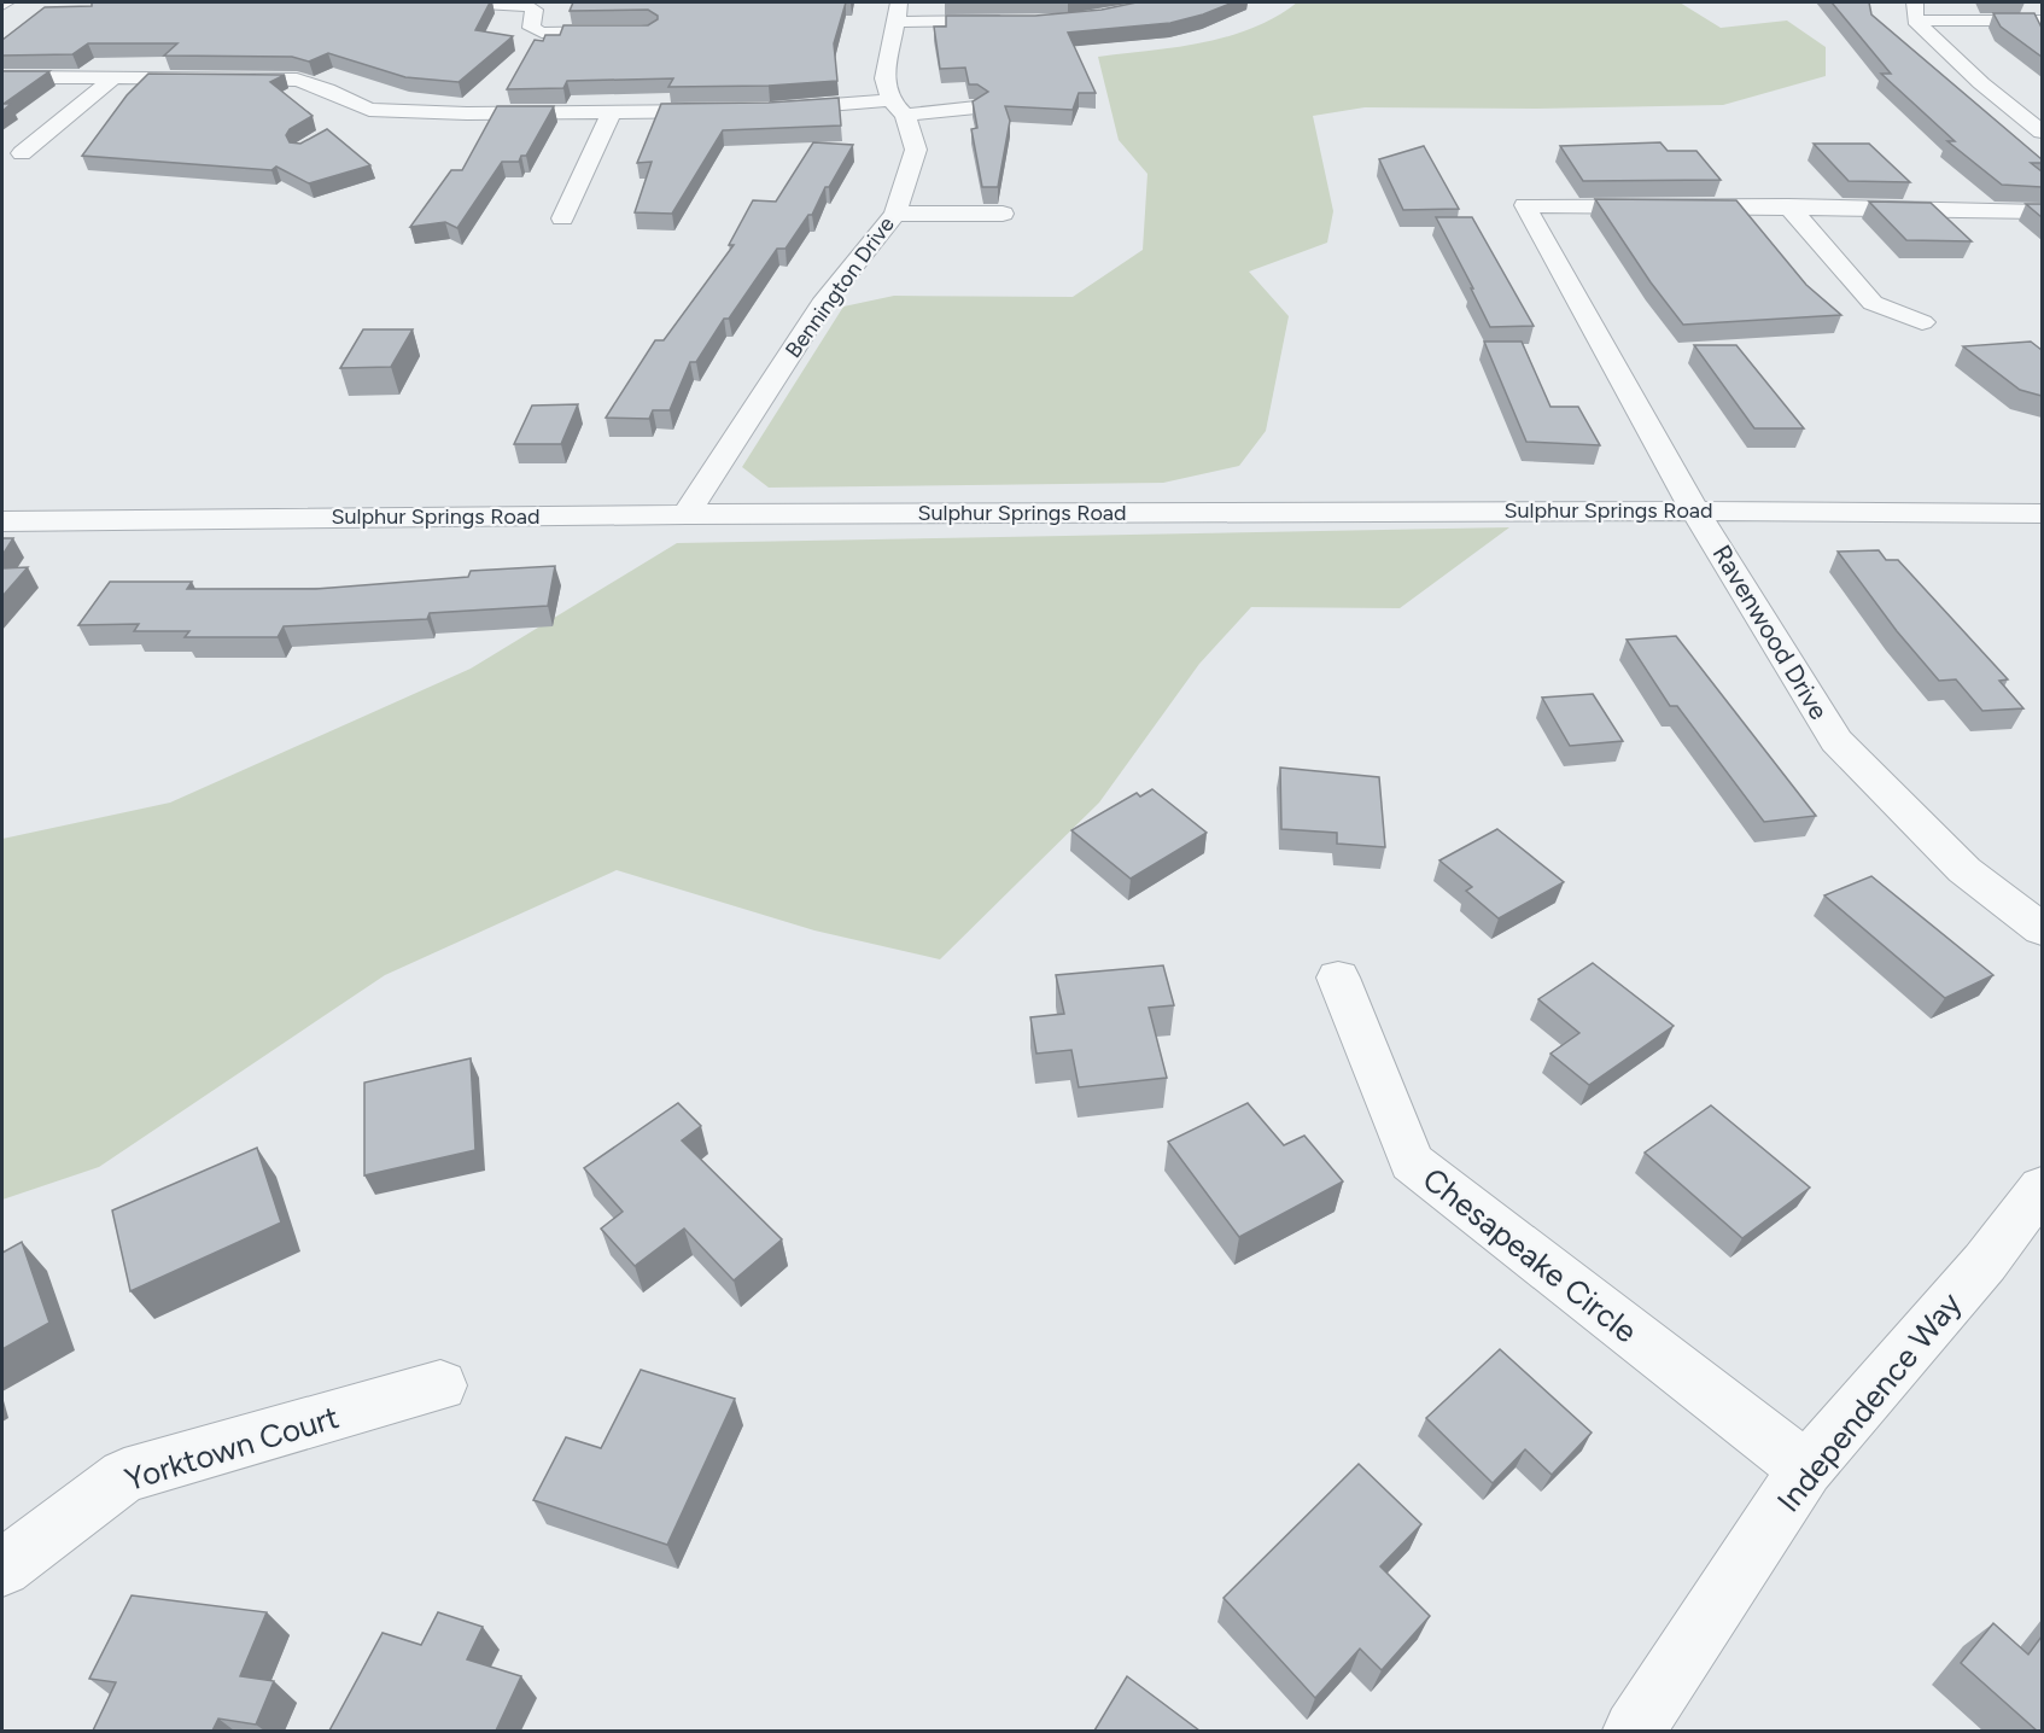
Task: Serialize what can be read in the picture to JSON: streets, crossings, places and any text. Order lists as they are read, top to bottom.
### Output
{
  "streets": {
    "street": [
      "Bennington Drive",
      "Sulphur Springs Road",
      "Ravenwood Drive",
      "Chesapeake Circle",
      "Independence Way",
      "Yorktown Court"
    ]
  },
  "crossings": [
    ["Bennington Drive", "Sulphur Springs Road"],
    ["Sulphur Springs Road", "Ravenwood Drive"],
    ["Chesapeake Circle", "Independence Way"]
  ]
}
